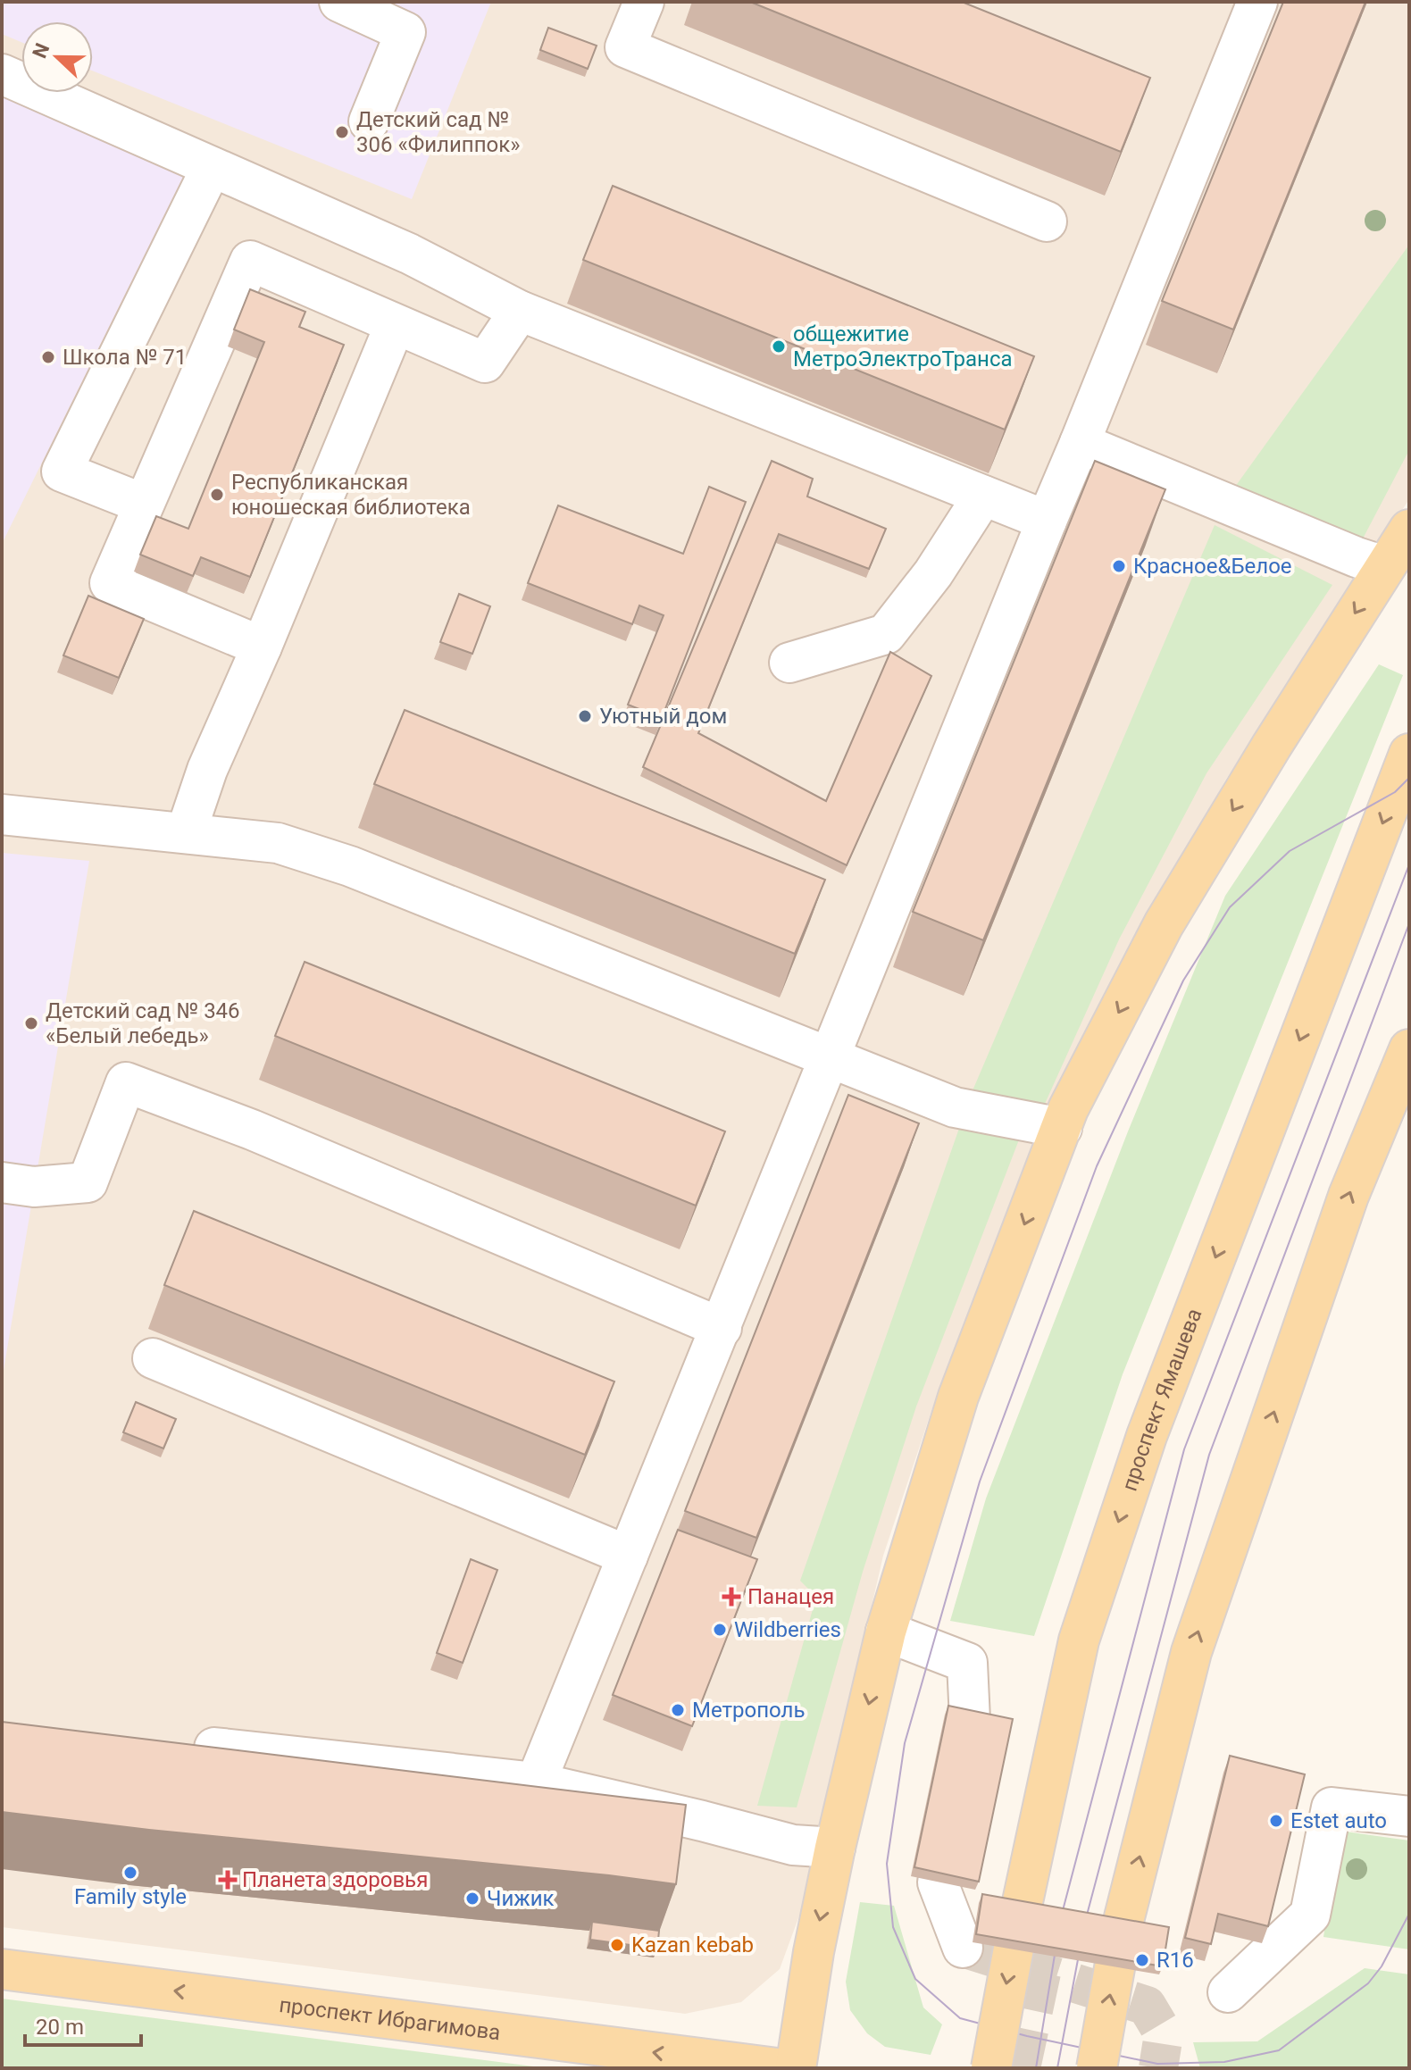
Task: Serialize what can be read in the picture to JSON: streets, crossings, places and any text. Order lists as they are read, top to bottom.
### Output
{
  "streets": {
    "main road": ["проспект Ямашева", "проспект Ибрагимова"]
  },
  "one_way": ["проспект Ибрагимова"],
  "places": {
    "other": [
      "Детский сад № 306 «Филиппок»",
      "общежитие МетроЭлектроТранса",
      "Школа № 71",
      "Республиканская юношеская библиотека",
      "Красное&Белое",
      "Уютный дом",
      "Детский сад № 346 «Белый лебедь»",
      "Wildberries",
      "Метрополь",
      "Estet auto",
      "Family style",
      "Чижик",
      "Kazan kebab",
      "R16"
    ],
    "health": ["Панацея", "Планета здоровья"]
  },
  "scale_bar": "20 m",
  "north": "left"
}
